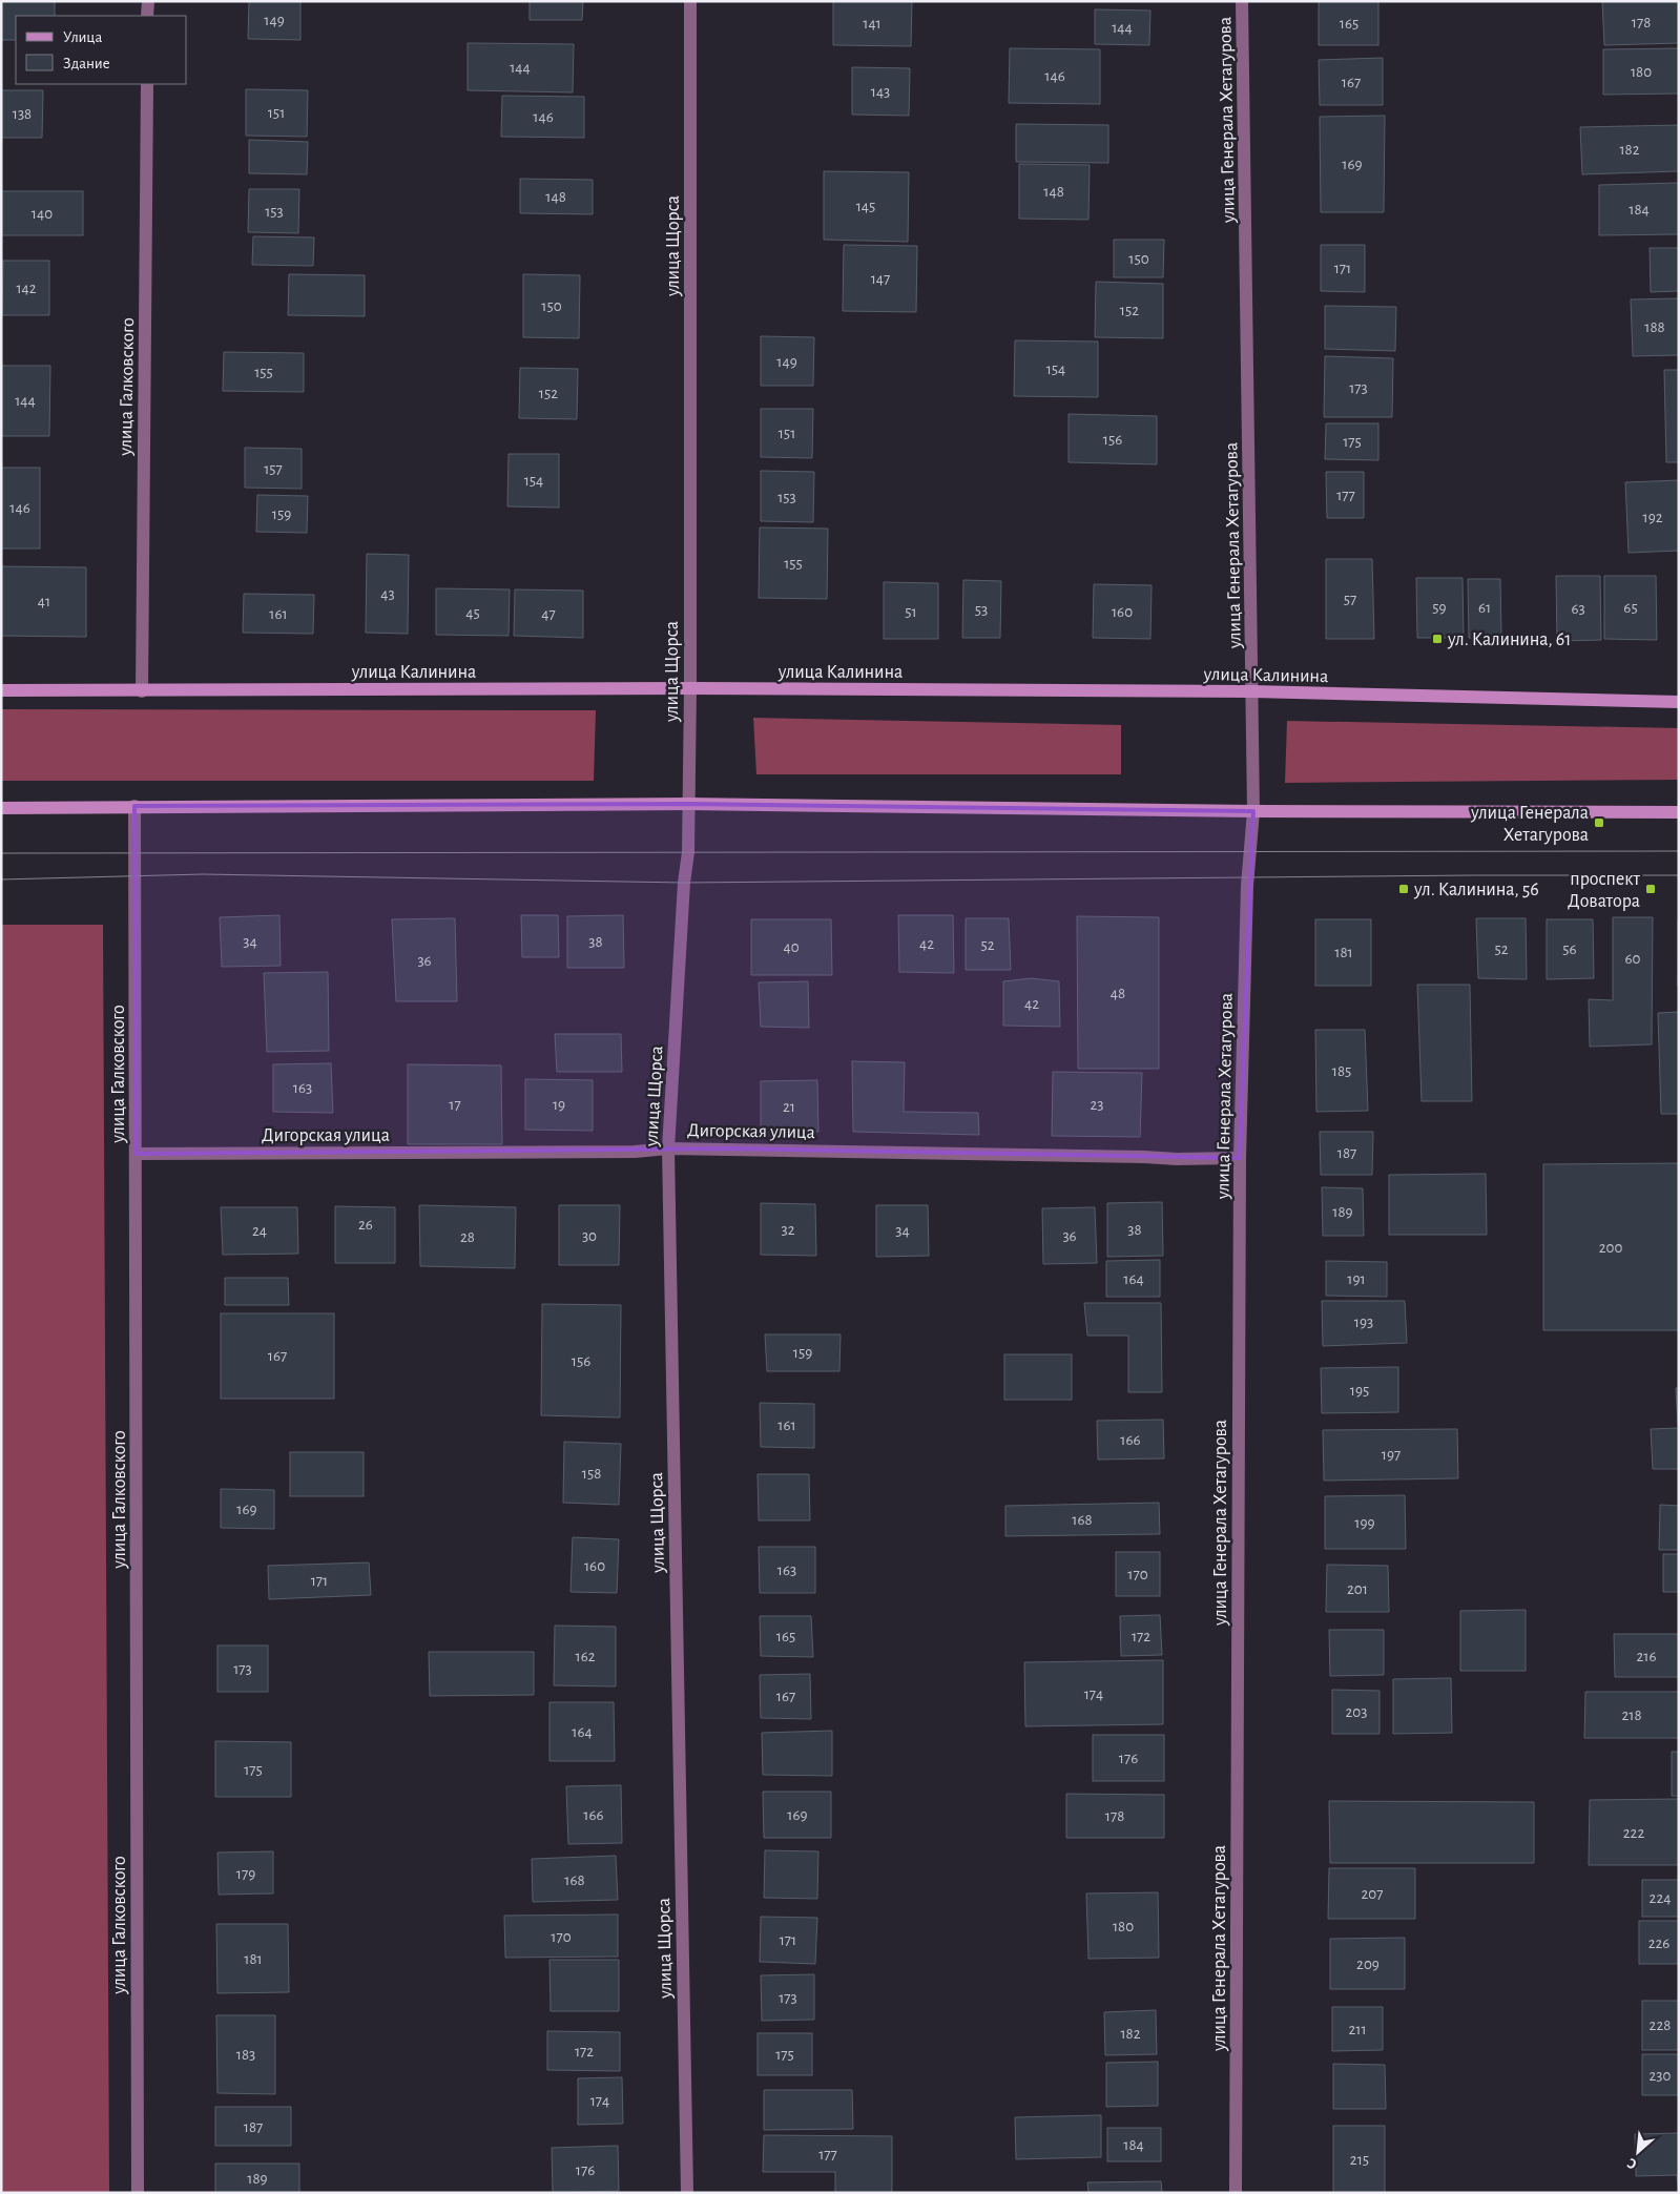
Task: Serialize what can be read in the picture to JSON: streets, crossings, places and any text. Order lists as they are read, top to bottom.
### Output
{
  "streets": {
    "main road": ["улица Калинина"],
    "street": [
      "улица Генерала Хетагурова",
      "улица Щорса",
      "улица Галковского",
      "Дигорская улица"
    ]
  },
  "crossings": [
    ["улица Генерала Хетагурова", "улица Калинина"],
    ["улица Генерала Хетагурова", "Дигорская улица"],
    ["улица Щорса", "улица Калинина"],
    ["улица Щорса", "Дигорская улица"],
    ["улица Галковского", "улица Калинина"],
    ["улица Галковского", "Дигорская улица"]
  ],
  "places": {
    "transit": [
      "ул. Калинина, 61",
      "улица Генерала Хетагурова",
      "ул. Калинина, 56",
      "проспект Доватора"
    ]
  },
  "house_numbers": [
    "149",
    "178",
    "141",
    "165",
    "144",
    "144",
    "180",
    "146",
    "167",
    "143",
    "151",
    "138",
    "146",
    "182",
    "169",
    "148",
    "148",
    "145",
    "184",
    "153",
    "140",
    "150",
    "171",
    "147",
    "142",
    "150",
    "152",
    "188",
    "149",
    "154",
    "155",
    "173",
    "152",
    "144",
    "151",
    "156",
    "175",
    "157",
    "154",
    "177",
    "153",
    "146",
    "159",
    "192",
    "155",
    "43",
    "57",
    "41",
    "59",
    "61",
    "65",
    "63",
    "53",
    "51",
    "160",
    "45",
    "161",
    "47",
    "34",
    "38",
    "42",
    "52",
    "40",
    "52",
    "56",
    "181",
    "60",
    "36",
    "48",
    "42",
    "185",
    "163",
    "17",
    "19",
    "23",
    "21",
    "187",
    "189",
    "26",
    "32",
    "38",
    "24",
    "34",
    "30",
    "36",
    "28",
    "200",
    "164",
    "191",
    "193",
    "159",
    "167",
    "156",
    "195",
    "161",
    "166",
    "197",
    "158",
    "169",
    "168",
    "199",
    "160",
    "163",
    "170",
    "171",
    "201",
    "165",
    "172",
    "162",
    "216",
    "173",
    "174",
    "167",
    "203",
    "218",
    "164",
    "176",
    "175",
    "166",
    "169",
    "178",
    "222",
    "179",
    "168",
    "207",
    "224",
    "180",
    "170",
    "171",
    "226",
    "181",
    "209",
    "173",
    "228",
    "211",
    "182",
    "172",
    "183",
    "175",
    "230",
    "174",
    "187",
    "184",
    "177",
    "215",
    "176",
    "189"
  ],
  "legend": ["Улица", "Здание"],
  "north": "bottom left"
}
